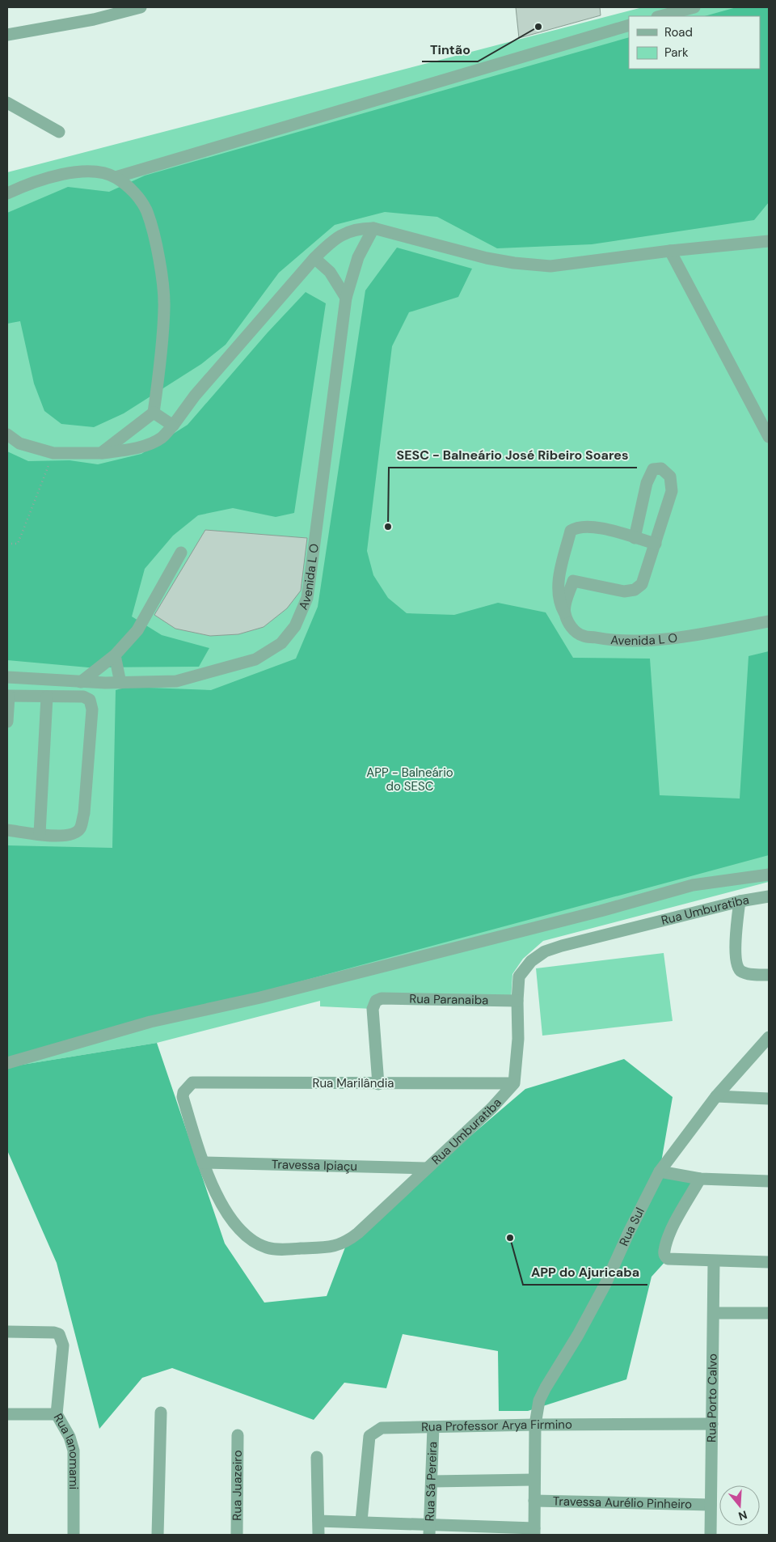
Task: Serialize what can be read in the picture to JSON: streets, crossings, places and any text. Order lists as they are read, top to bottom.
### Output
{
  "streets": {
    "street": [
      "Avenida L O",
      "Rua Umburatiba",
      "Rua Paranaiba",
      "Rua Marilândia",
      "Travessa Ipiaçu",
      "Rua Sul",
      "Rua Porto Calvo",
      "Rua Professor Arya Firmino",
      "Rua Ianomami",
      "Rua Sá Pereira",
      "Rua Juazeiro",
      "Travessa Aurélio Pinheiro"
    ]
  },
  "crossings": [
    ["Rua Umburatiba", "Rua Paranaiba"],
    ["Rua Umburatiba", "Rua Marilândia"],
    ["Rua Umburatiba", "Travessa Ipiaçu"],
    ["Rua Paranaiba", "Rua Marilândia"],
    ["Rua Sul", "Rua Professor Arya Firmino"],
    ["Rua Sul", "Travessa Aurélio Pinheiro"],
    ["Rua Porto Calvo", "Rua Professor Arya Firmino"],
    ["Rua Porto Calvo", "Travessa Aurélio Pinheiro"],
    ["Rua Professor Arya Firmino", "Rua Sá Pereira"]
  ],
  "parks": ["APP - Balneário do SESC"],
  "places": ["Tintão", "SESC - Balneário José Ribeiro Soares", "APP do Ajuricaba"],
  "legend": ["Road", "Park"],
  "north": "bottom"
}
